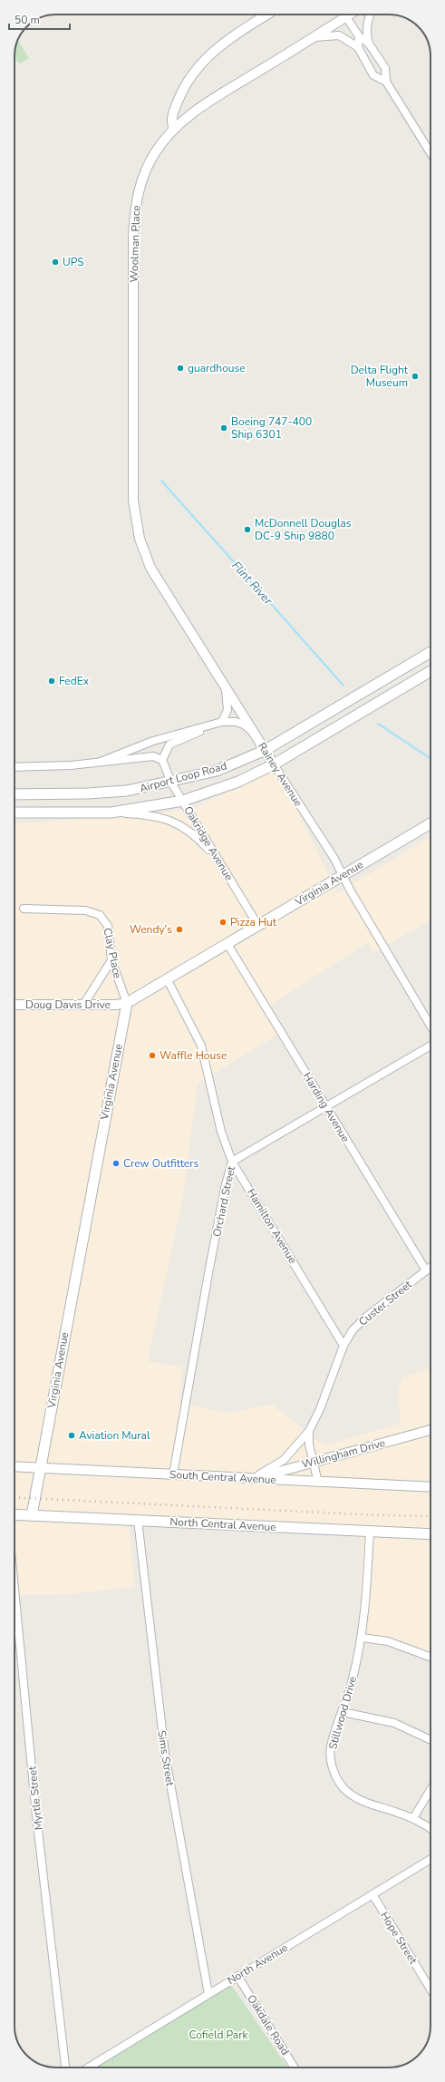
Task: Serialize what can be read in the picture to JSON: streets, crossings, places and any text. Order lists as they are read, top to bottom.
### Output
{
  "streets": {
    "main road": ["Airport Loop Road", "Virginia Avenue", "North Central Avenue"],
    "street": [
      "Woolman Place",
      "Rainey Avenue",
      "Oakridge Avenue",
      "Clay Place",
      "Doug Davis Drive",
      "Harding Avenue",
      "Orchard Street",
      "Hamilton Avenue",
      "Custer Street",
      "Willingham Drive",
      "South Central Avenue",
      "Stillwood Drive",
      "Sims Street",
      "Myrtle Street",
      "Hope Street",
      "North Avenue",
      "Oakdale Road"
    ]
  },
  "crossings": [
    ["Woolman Place", "Rainey Avenue"],
    ["Rainey Avenue", "Airport Loop Road"],
    ["Rainey Avenue", "Virginia Avenue"],
    ["Airport Loop Road", "Oakridge Avenue"],
    ["Oakridge Avenue", "Virginia Avenue"],
    ["Virginia Avenue", "Clay Place"],
    ["Virginia Avenue", "Doug Davis Drive"],
    ["Virginia Avenue", "Harding Avenue"],
    ["Virginia Avenue", "Hamilton Avenue"],
    ["Virginia Avenue", "South Central Avenue"],
    ["Virginia Avenue", "North Central Avenue"],
    ["Clay Place", "Doug Davis Drive"],
    ["Harding Avenue", "Orchard Street"],
    ["Harding Avenue", "Custer Street"],
    ["Orchard Street", "Hamilton Avenue"],
    ["Orchard Street", "South Central Avenue"],
    ["Hamilton Avenue", "Custer Street"],
    ["Custer Street", "Willingham Drive"],
    ["Custer Street", "South Central Avenue"],
    ["Willingham Drive", "South Central Avenue"],
    ["North Central Avenue", "Stillwood Drive"],
    ["North Central Avenue", "Sims Street"],
    ["Sims Street", "North Avenue"],
    ["Hope Street", "North Avenue"],
    ["North Avenue", "Oakdale Road"]
  ],
  "water": ["Flint River"],
  "parks": ["Cofield Park"],
  "places": [
    "UPS",
    "guardhouse",
    "Delta Flight Museum",
    "Boeing 747-400 Ship 6301",
    "McDonnell Douglas DC-9 Ship 9880",
    "FedEx",
    "Pizza Hut",
    "Wendy's",
    "Waffle House",
    "Crew Outfitters",
    "Aviation Mural"
  ],
  "scale_bar": "50 m"
}
